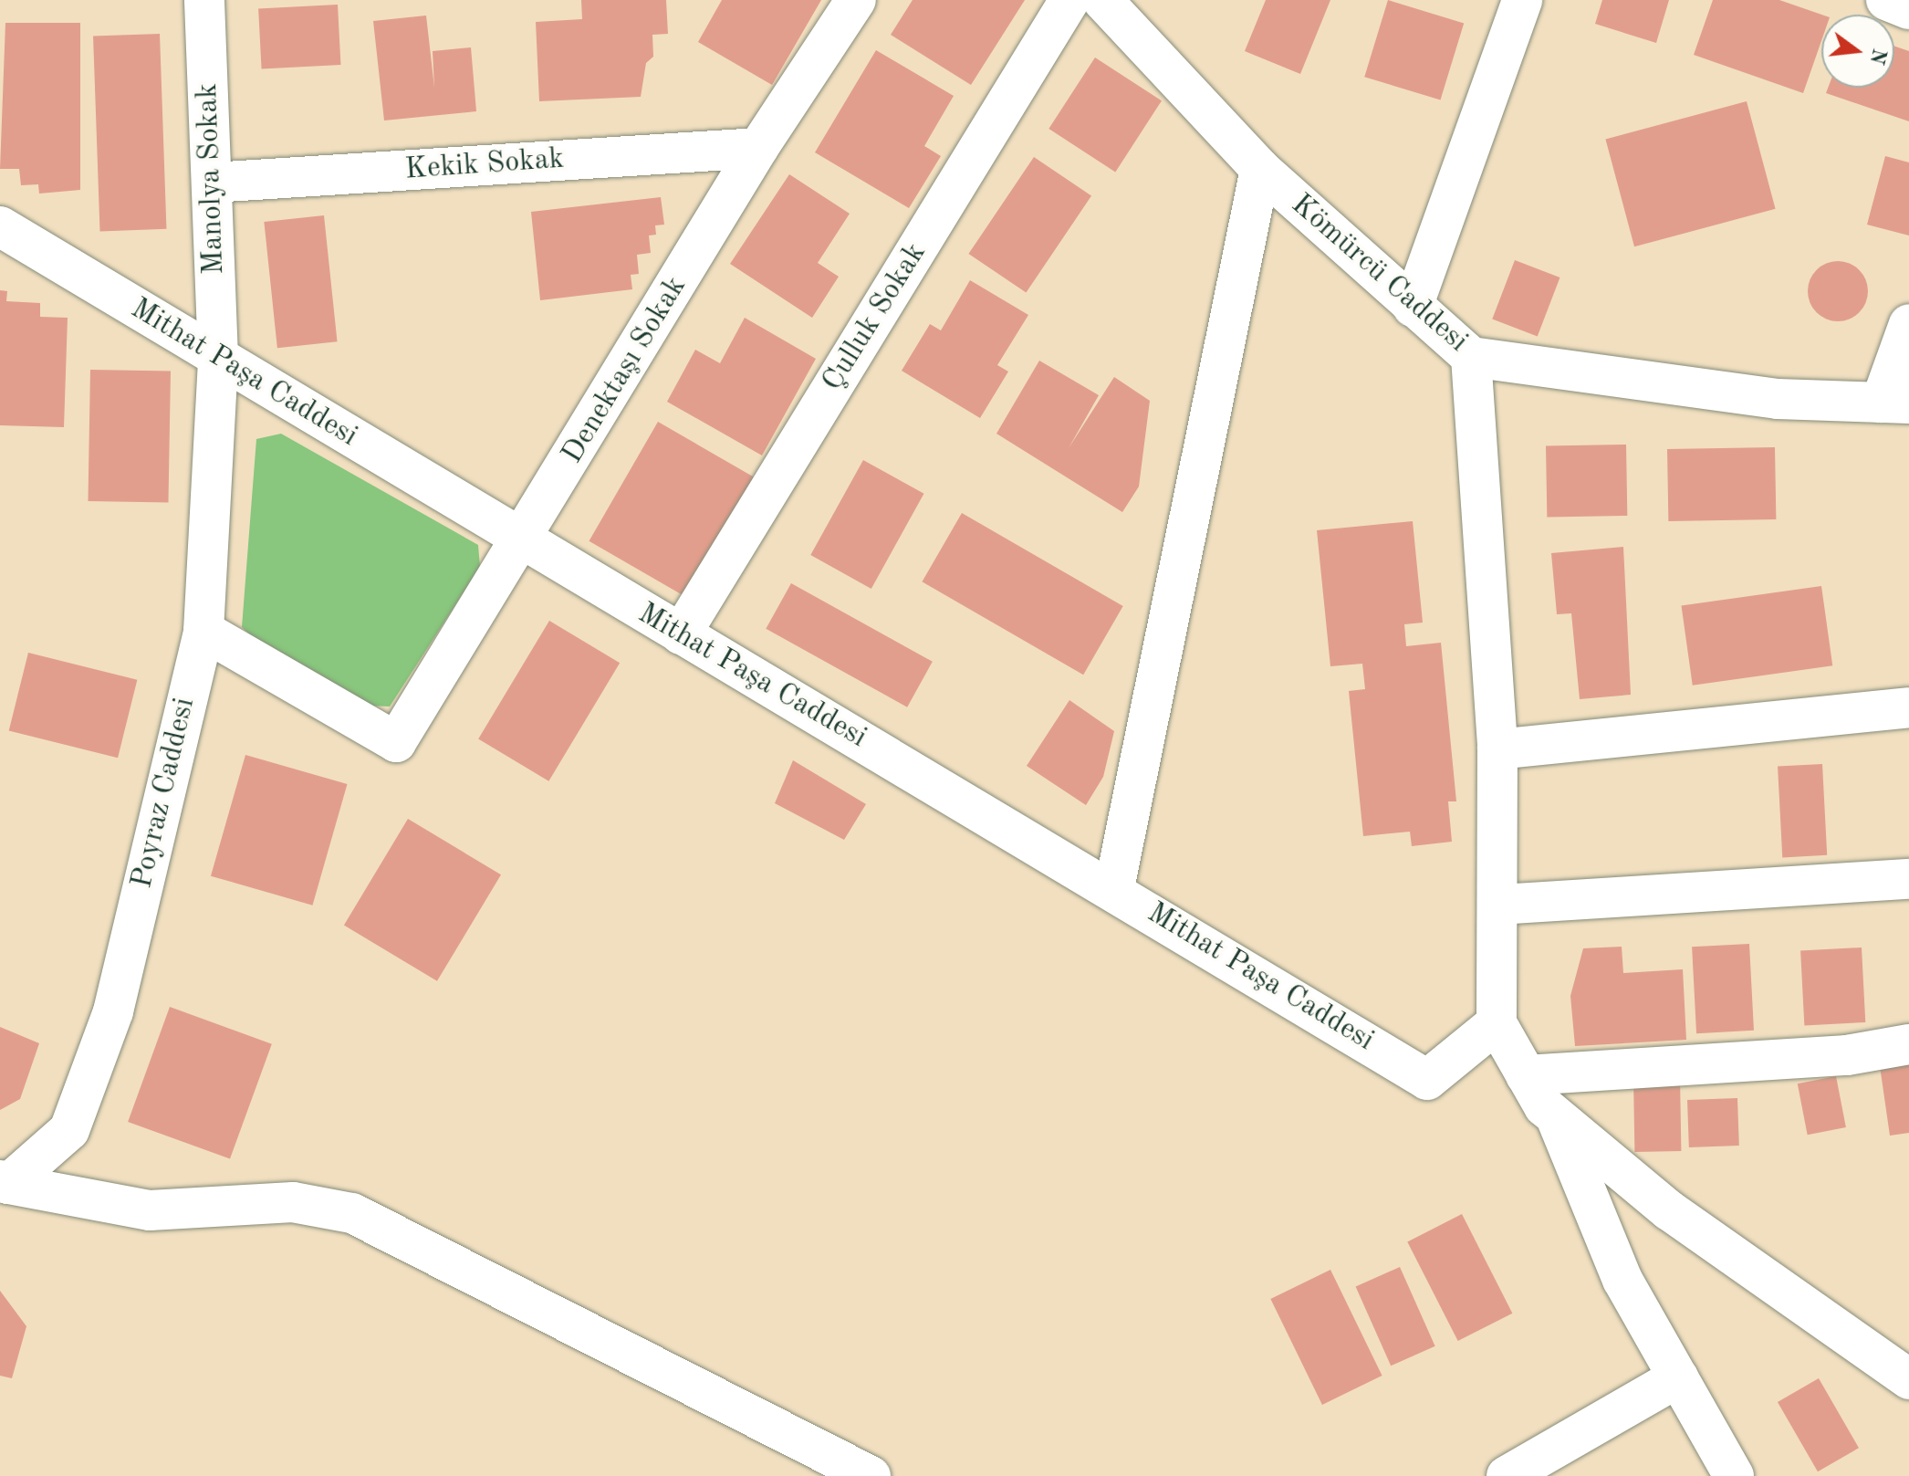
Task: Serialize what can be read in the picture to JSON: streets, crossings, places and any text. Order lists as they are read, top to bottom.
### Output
{
  "streets": {
    "street": [
      "Kekik Sokak",
      "Manolya Sokak",
      "Kömürcü Caddesi",
      "Çulluk Sokak",
      "Denektaşı Sokak",
      "Mithat Paşa Caddesi",
      "Poyraz Caddesi"
    ]
  },
  "crossings": [
    ["Kekik Sokak", "Manolya Sokak"],
    ["Kekik Sokak", "Denektaşı Sokak"],
    ["Manolya Sokak", "Mithat Paşa Caddesi"],
    ["Manolya Sokak", "Poyraz Caddesi"],
    ["Çulluk Sokak", "Mithat Paşa Caddesi"],
    ["Denektaşı Sokak", "Mithat Paşa Caddesi"],
    ["Denektaşı Sokak", "Poyraz Caddesi"],
    ["Mithat Paşa Caddesi", "Poyraz Caddesi"]
  ],
  "north": "right"
}
